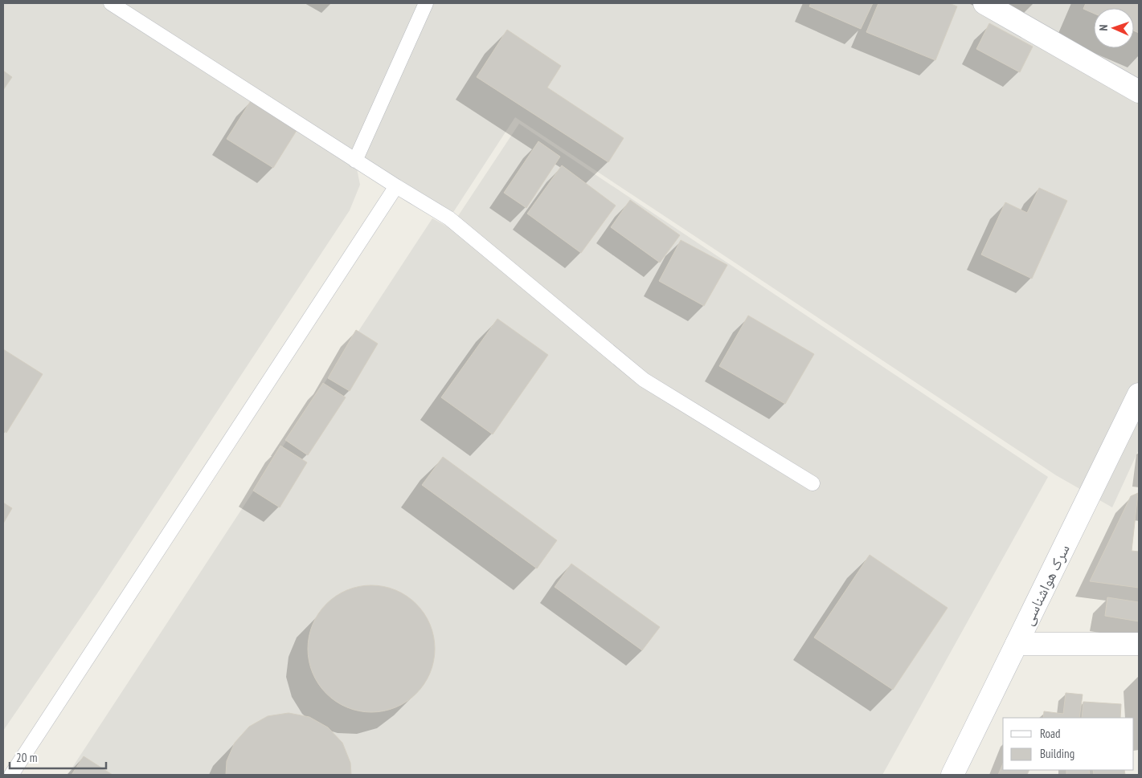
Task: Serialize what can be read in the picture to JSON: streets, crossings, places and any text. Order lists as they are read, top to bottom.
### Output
{
  "streets": {
    "street": ["سرک هواشناسی"]
  },
  "legend": ["Road", "Building"],
  "scale_bar": "20 m",
  "north": "left"
}
